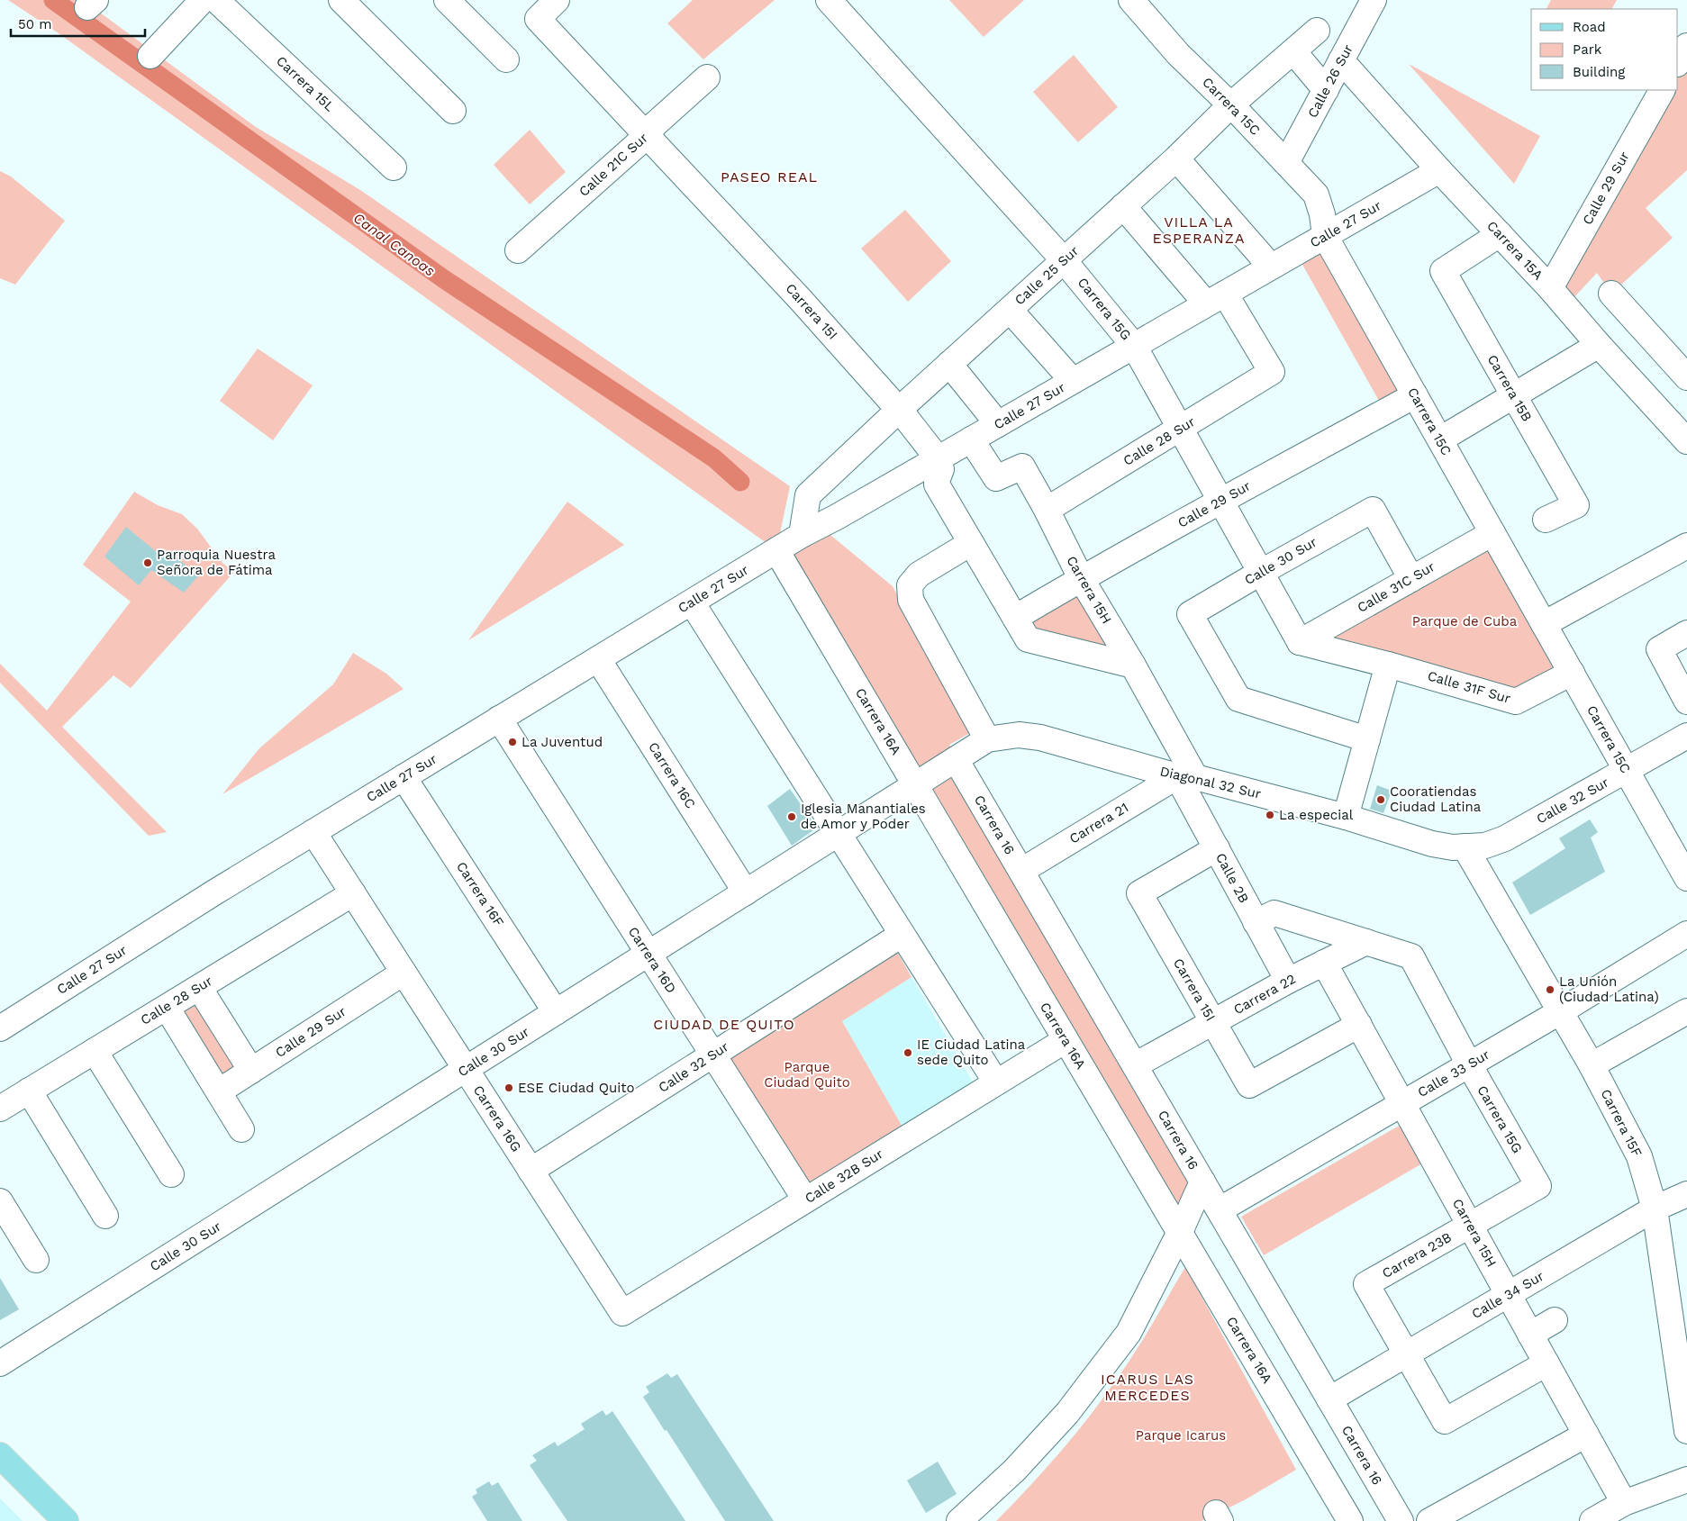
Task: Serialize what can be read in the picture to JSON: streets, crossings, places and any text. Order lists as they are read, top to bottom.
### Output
{
  "streets": {
    "street": [
      "Calle 26 Sur",
      "Carrera 15L",
      "Carrera 15C",
      "Calle 21C Sur",
      "Calle 29 Sur",
      "Calle 27 Sur",
      "Carrera 15A",
      "Calle 25 Sur",
      "Carrera 15G",
      "Carrera 15I",
      "Carrera 15B",
      "Calle 28 Sur",
      "Calle 30 Sur",
      "Calle 31C Sur",
      "Carrera 15H",
      "Calle 31F Sur",
      "Carrera 16A",
      "Carrera 16C",
      "Diagonal 32 Sur",
      "Calle 32 Sur",
      "Carrera 21",
      "Carrera 16",
      "Calle 2B",
      "Carrera 16F",
      "Carrera 16D",
      "Carrera 22",
      "Calle 33 Sur",
      "Carrera 16G",
      "Carrera 15F",
      "Calle 32B Sur",
      "Carrera 23B",
      "Calle 34 Sur"
    ]
  },
  "crossings": [
    ["Calle 26 Sur", "Carrera 15C"],
    ["Calle 26 Sur", "Carrera 15A"],
    ["Carrera 15C", "Calle 29 Sur"],
    ["Carrera 15C", "Calle 27 Sur"],
    ["Carrera 15C", "Calle 25 Sur"],
    ["Carrera 15C", "Calle 31C Sur"],
    ["Carrera 15C", "Calle 31F Sur"],
    ["Carrera 15C", "Calle 32 Sur"],
    ["Calle 21C Sur", "Carrera 15I"],
    ["Calle 29 Sur", "Carrera 15A"],
    ["Calle 29 Sur", "Carrera 15G"],
    ["Calle 29 Sur", "Carrera 15H"],
    ["Calle 29 Sur", "Carrera 16G"],
    ["Calle 27 Sur", "Carrera 15A"],
    ["Calle 27 Sur", "Calle 25 Sur"],
    ["Calle 27 Sur", "Carrera 15G"],
    ["Calle 27 Sur", "Carrera 15I"],
    ["Calle 27 Sur", "Calle 28 Sur"],
    ["Calle 27 Sur", "Carrera 15H"],
    ["Calle 27 Sur", "Carrera 16A"],
    ["Calle 27 Sur", "Carrera 16C"],
    ["Calle 27 Sur", "Carrera 16F"],
    ["Calle 27 Sur", "Carrera 16D"],
    ["Calle 27 Sur", "Carrera 16G"],
    ["Carrera 15A", "Carrera 15B"],
    ["Calle 25 Sur", "Carrera 15G"],
    ["Calle 25 Sur", "Carrera 15I"],
    ["Carrera 15G", "Calle 28 Sur"],
    ["Carrera 15G", "Calle 30 Sur"],
    ["Carrera 15G", "Calle 31C Sur"],
    ["Carrera 15G", "Calle 31F Sur"],
    ["Carrera 15G", "Carrera 22"],
    ["Carrera 15G", "Calle 33 Sur"],
    ["Carrera 15G", "Carrera 23B"],
    ["Carrera 15I", "Carrera 15H"],
    ["Carrera 15I", "Calle 2B"],
    ["Carrera 15I", "Carrera 22"],
    ["Calle 28 Sur", "Carrera 15H"],
    ["Calle 28 Sur", "Carrera 16G"],
    ["Calle 30 Sur", "Calle 31C Sur"],
    ["Calle 30 Sur", "Carrera 16A"],
    ["Calle 30 Sur", "Carrera 16C"],
    ["Calle 30 Sur", "Diagonal 32 Sur"],
    ["Calle 30 Sur", "Carrera 16"],
    ["Calle 30 Sur", "Carrera 16F"],
    ["Calle 30 Sur", "Carrera 16D"],
    ["Calle 30 Sur", "Carrera 16G"],
    ["Calle 31C Sur", "Calle 31F Sur"],
    ["Carrera 15H", "Diagonal 32 Sur"],
    ["Carrera 15H", "Carrera 21"],
    ["Carrera 15H", "Calle 2B"],
    ["Carrera 15H", "Carrera 22"],
    ["Carrera 15H", "Calle 33 Sur"],
    ["Carrera 15H", "Carrera 23B"],
    ["Carrera 15H", "Calle 34 Sur"],
    ["Carrera 16A", "Calle 32B Sur"],
    ["Diagonal 32 Sur", "Calle 32 Sur"],
    ["Diagonal 32 Sur", "Carrera 21"],
    ["Diagonal 32 Sur", "Calle 2B"],
    ["Diagonal 32 Sur", "Carrera 15F"],
    ["Calle 32 Sur", "Carrera 16D"],
    ["Calle 32 Sur", "Carrera 16G"],
    ["Calle 32 Sur", "Carrera 15F"],
    ["Carrera 21", "Carrera 16"],
    ["Carrera 21", "Calle 2B"],
    ["Carrera 16", "Carrera 22"],
    ["Carrera 16", "Calle 33 Sur"],
    ["Carrera 16", "Calle 34 Sur"],
    ["Calle 2B", "Carrera 22"],
    ["Carrera 16D", "Calle 32B Sur"],
    ["Calle 33 Sur", "Carrera 15F"],
    ["Carrera 16G", "Calle 32B Sur"],
    ["Carrera 15F", "Calle 34 Sur"],
    ["Carrera 23B", "Calle 34 Sur"]
  ],
  "districts": [
    "PASEO REAL",
    "VILLA LA ESPERANZA",
    "CIUDAD DE QUITO",
    "ICARUS LAS MERCEDES"
  ],
  "water": ["Canal Canoas"],
  "parks": ["Parque de Cuba", "Parque Ciudad Quito", "Parque Icarus"],
  "places": [
    "Parroquia Nuestra Señora de Fátima",
    "La Juventud",
    "Cooratiendas Ciudad Latina",
    "La especial",
    "Iglesia Manantiales de Amor y Poder",
    "La Unión (Ciudad Latina)",
    "IE Ciudad Latina sede Quito",
    "ESE Ciudad Quito"
  ],
  "legend": ["Road", "Park", "Building"],
  "scale_bar": "50 m"
}
